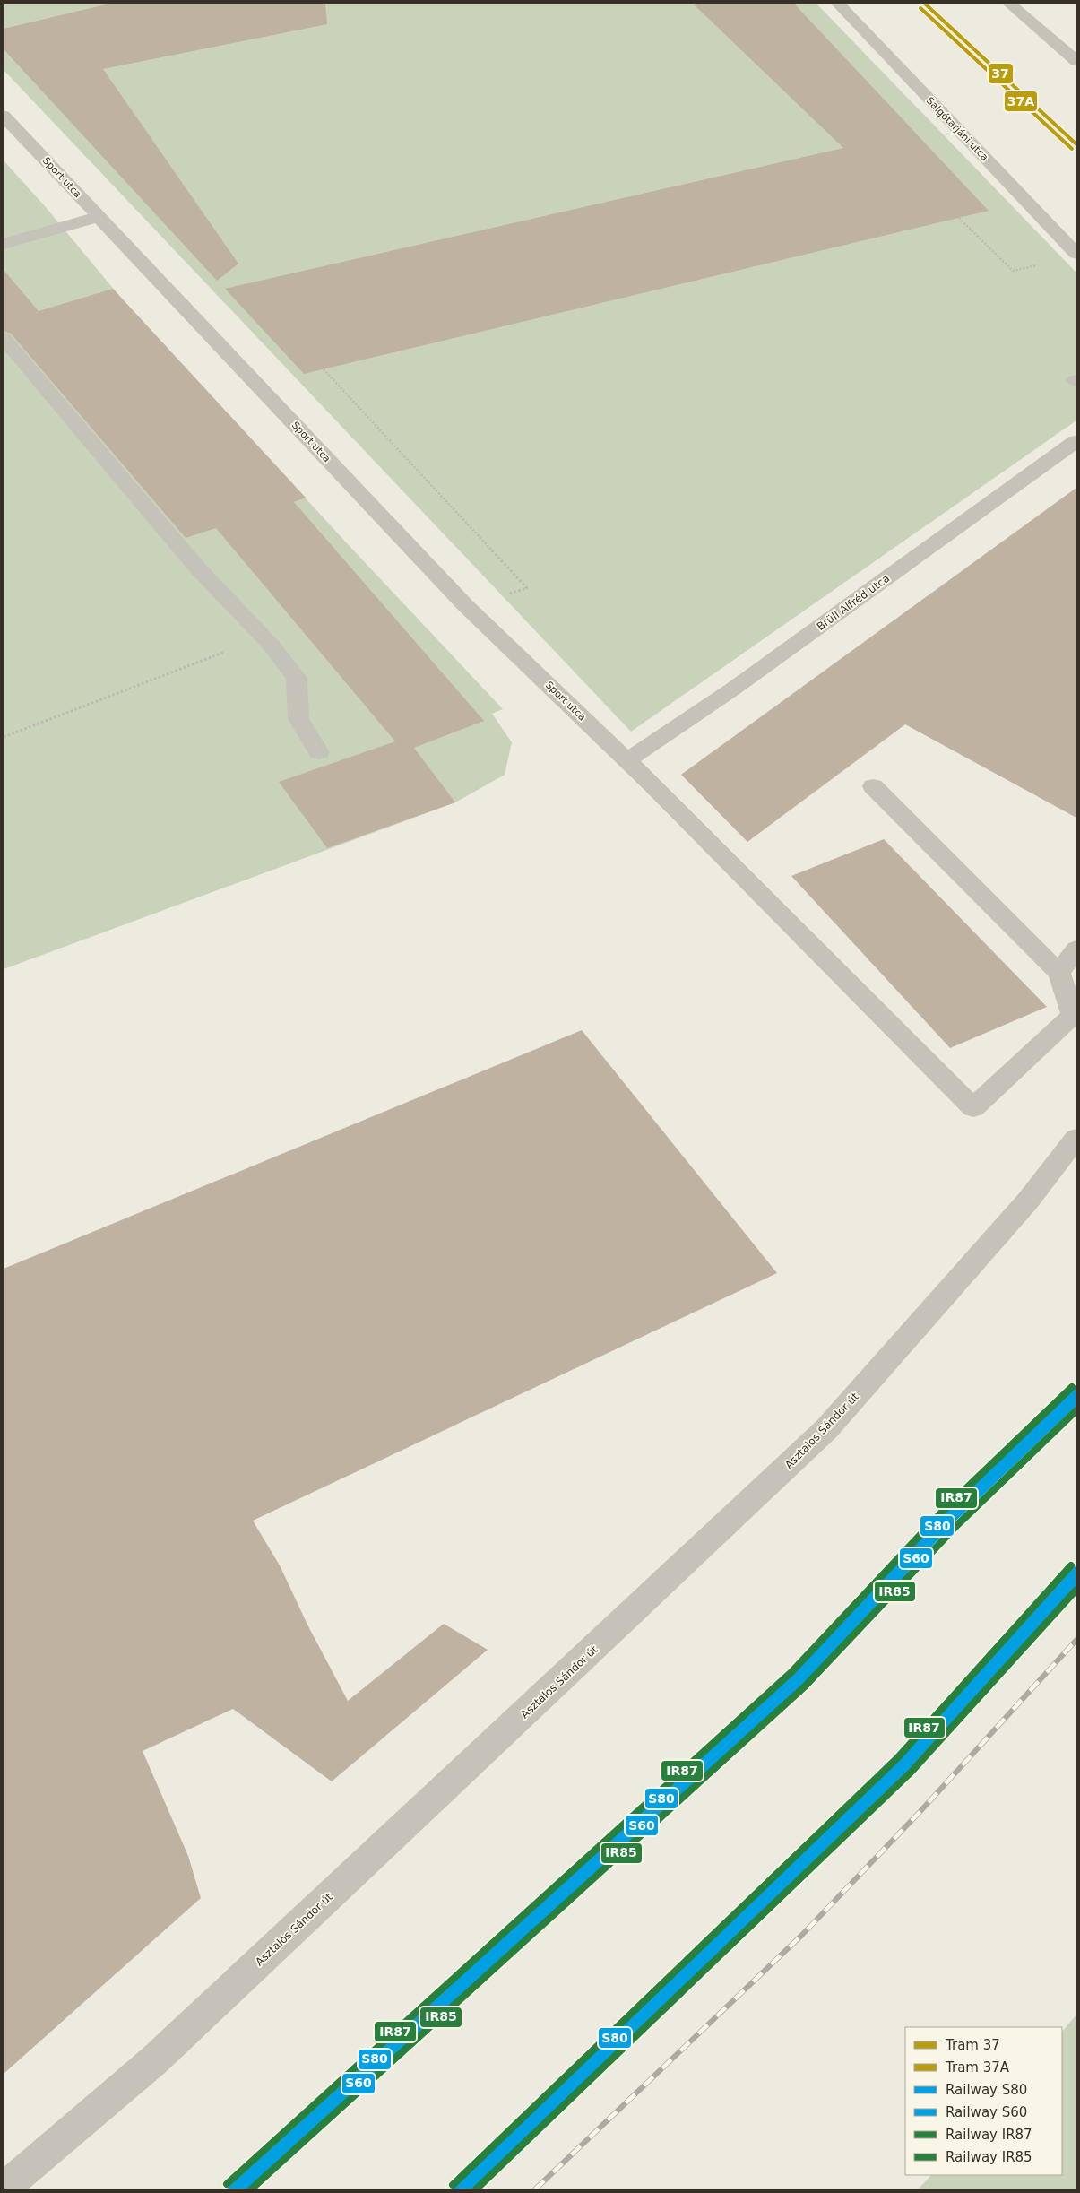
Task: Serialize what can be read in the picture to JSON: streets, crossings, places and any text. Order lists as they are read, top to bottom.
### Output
{
  "streets": {
    "street": [
      "Salgótarjáni utca",
      "Sport utca",
      "Brüll Alfréd utca",
      "Asztalos Sándor út"
    ]
  },
  "crossings": [
    ["Sport utca", "Brüll Alfréd utca"]
  ],
  "lines": [
    "tram line 37",
    "tram line 37A",
    "rail line IR87",
    "rail line S80",
    "rail line S60",
    "rail line IR85"
  ],
  "legend": [
    "Tram 37",
    "Tram 37A",
    "Railway S80",
    "Railway S60",
    "Railway IR87",
    "Railway IR85"
  ]
}
